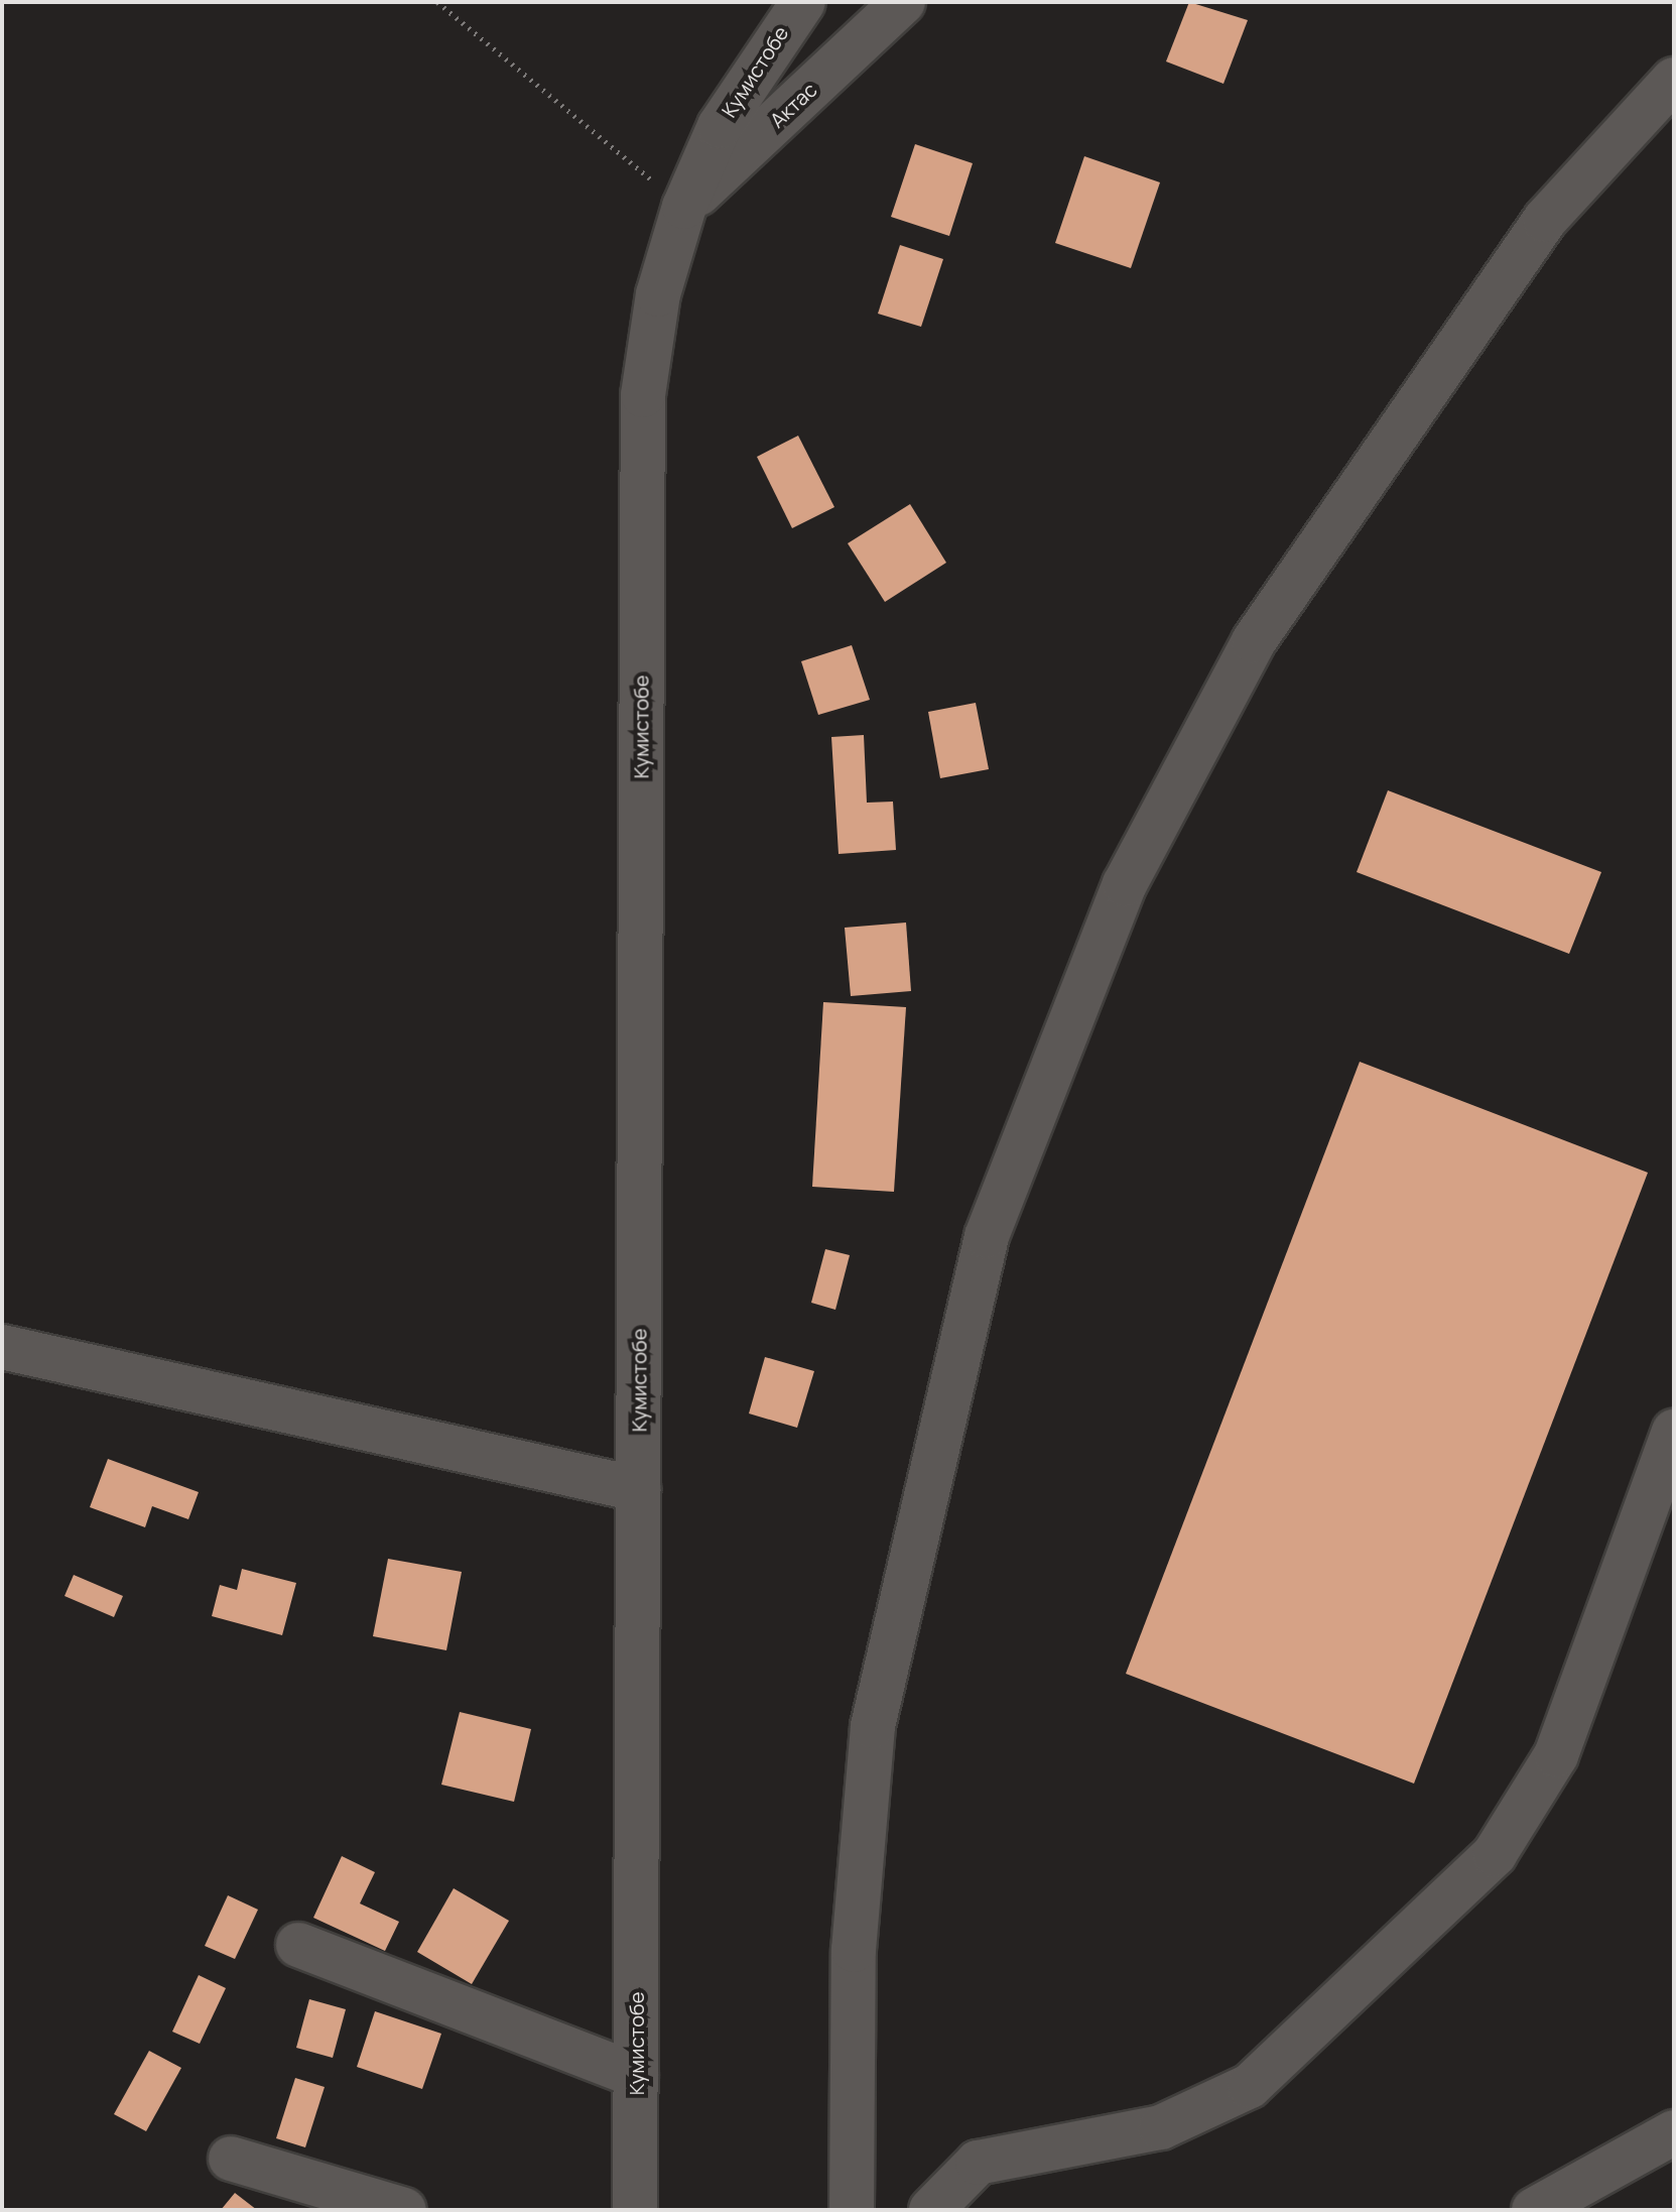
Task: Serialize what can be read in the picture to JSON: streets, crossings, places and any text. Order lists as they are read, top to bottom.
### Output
{
  "streets": {
    "street": ["Кумистобе", "Актас"]
  },
  "crossings": [
    ["Кумистобе", "Актас"]
  ]
}
